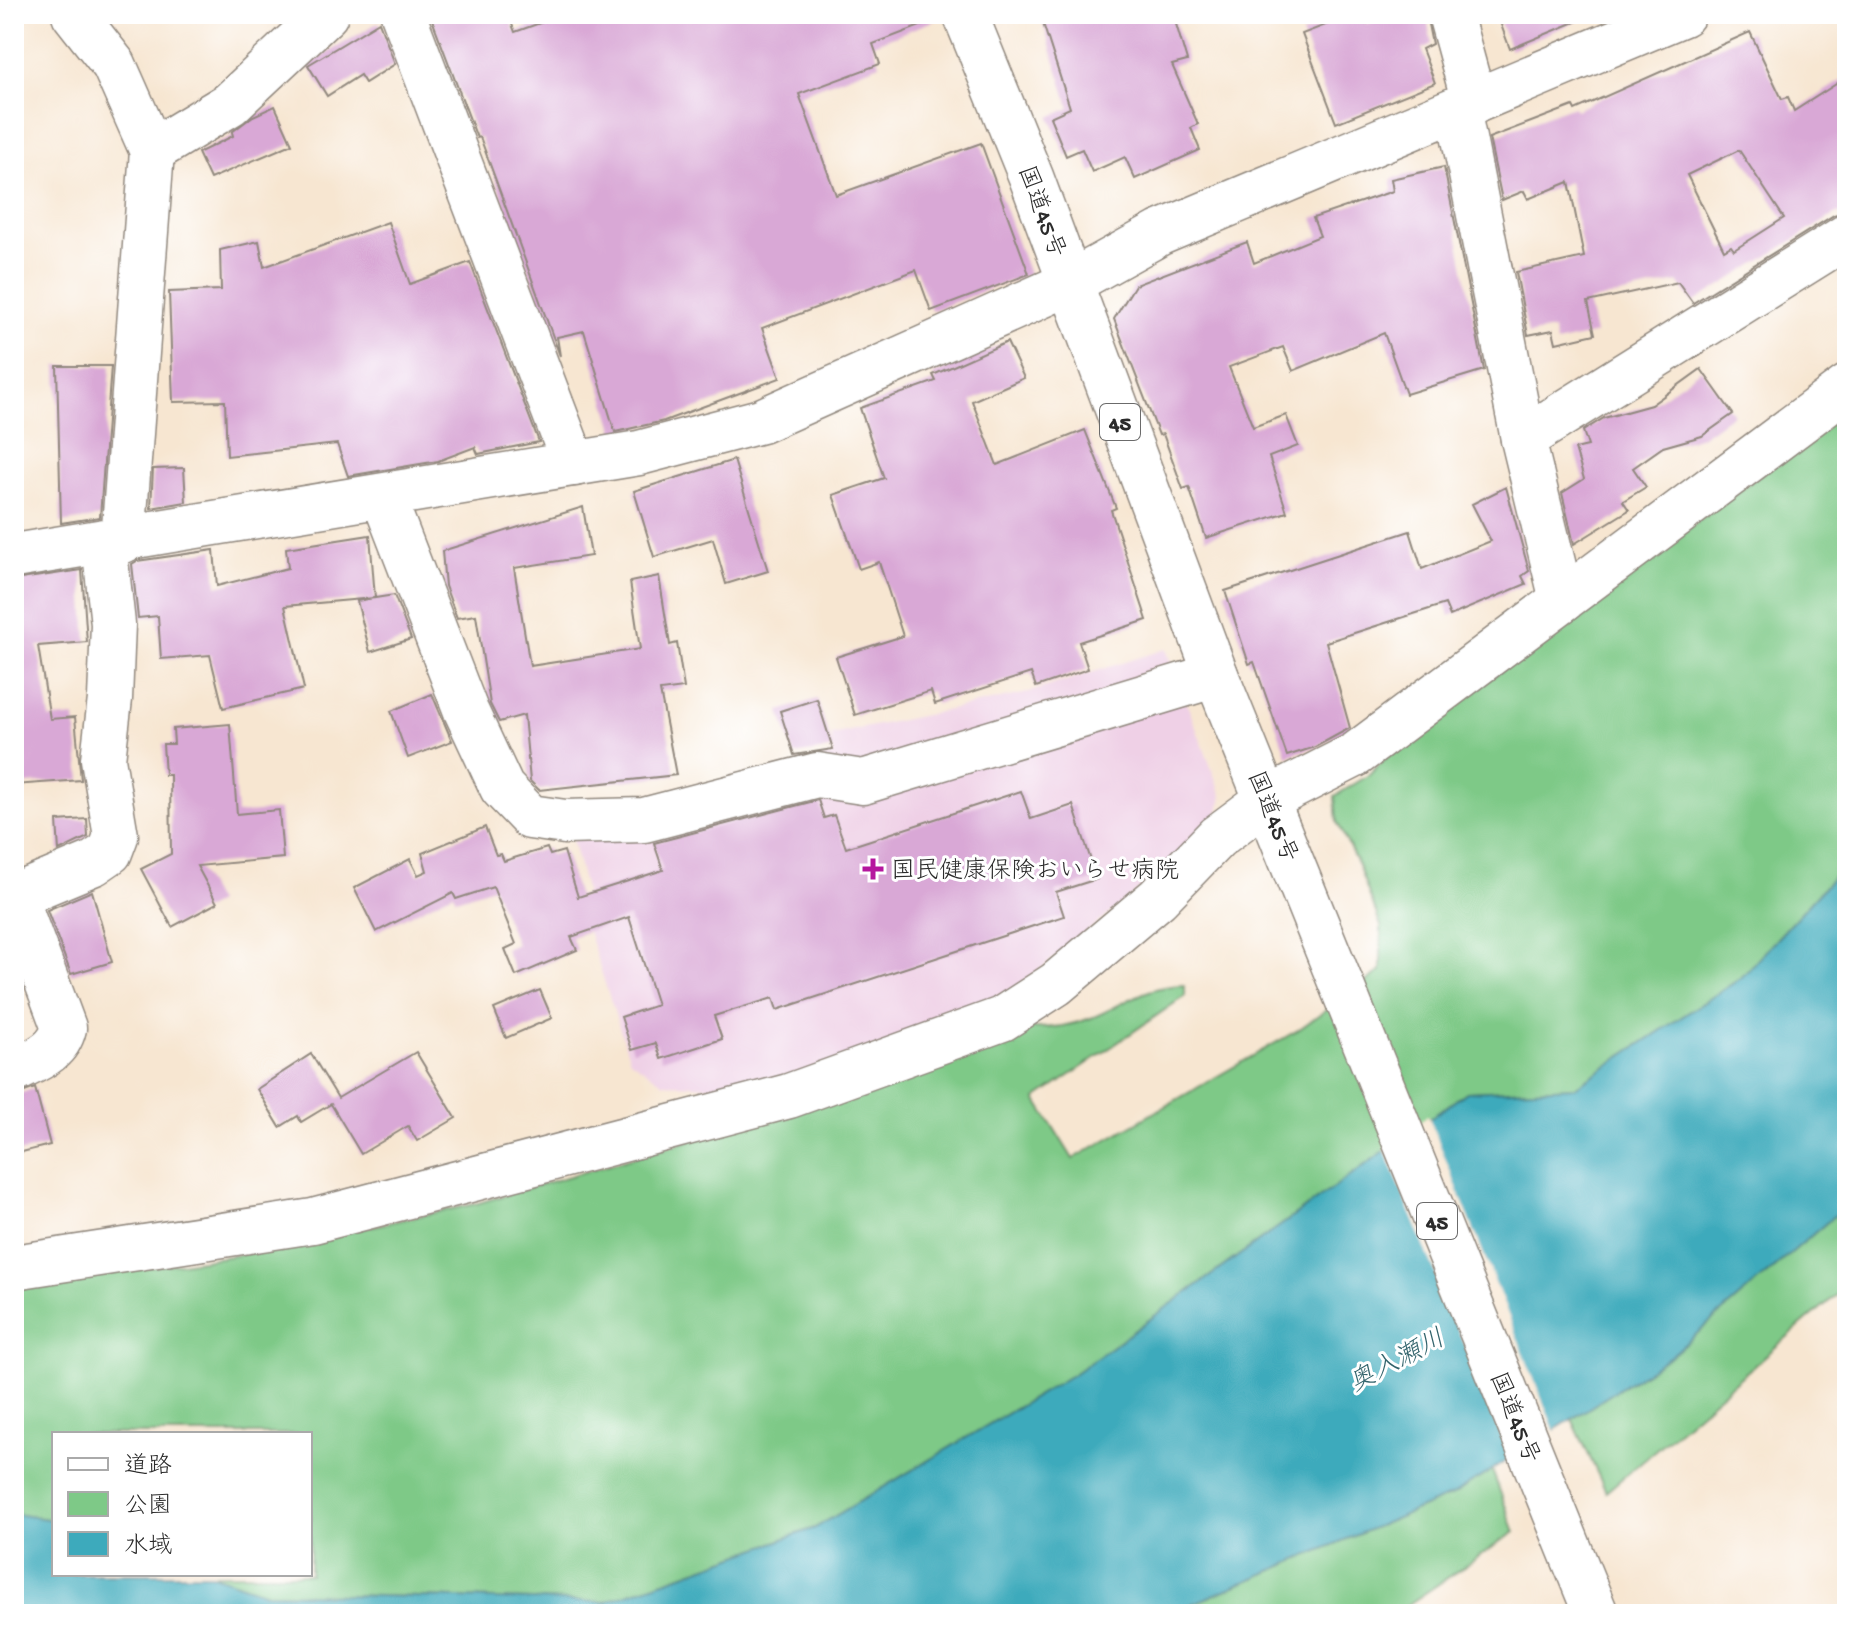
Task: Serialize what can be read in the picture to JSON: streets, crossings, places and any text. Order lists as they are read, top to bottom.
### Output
{
  "streets": {
    "main road": ["国道45号", "45"]
  },
  "water": ["奥入瀬川"],
  "places": {
    "health": ["国民健康保険おいらせ病院"]
  },
  "legend": ["道路", "公園", "水域"]
}
